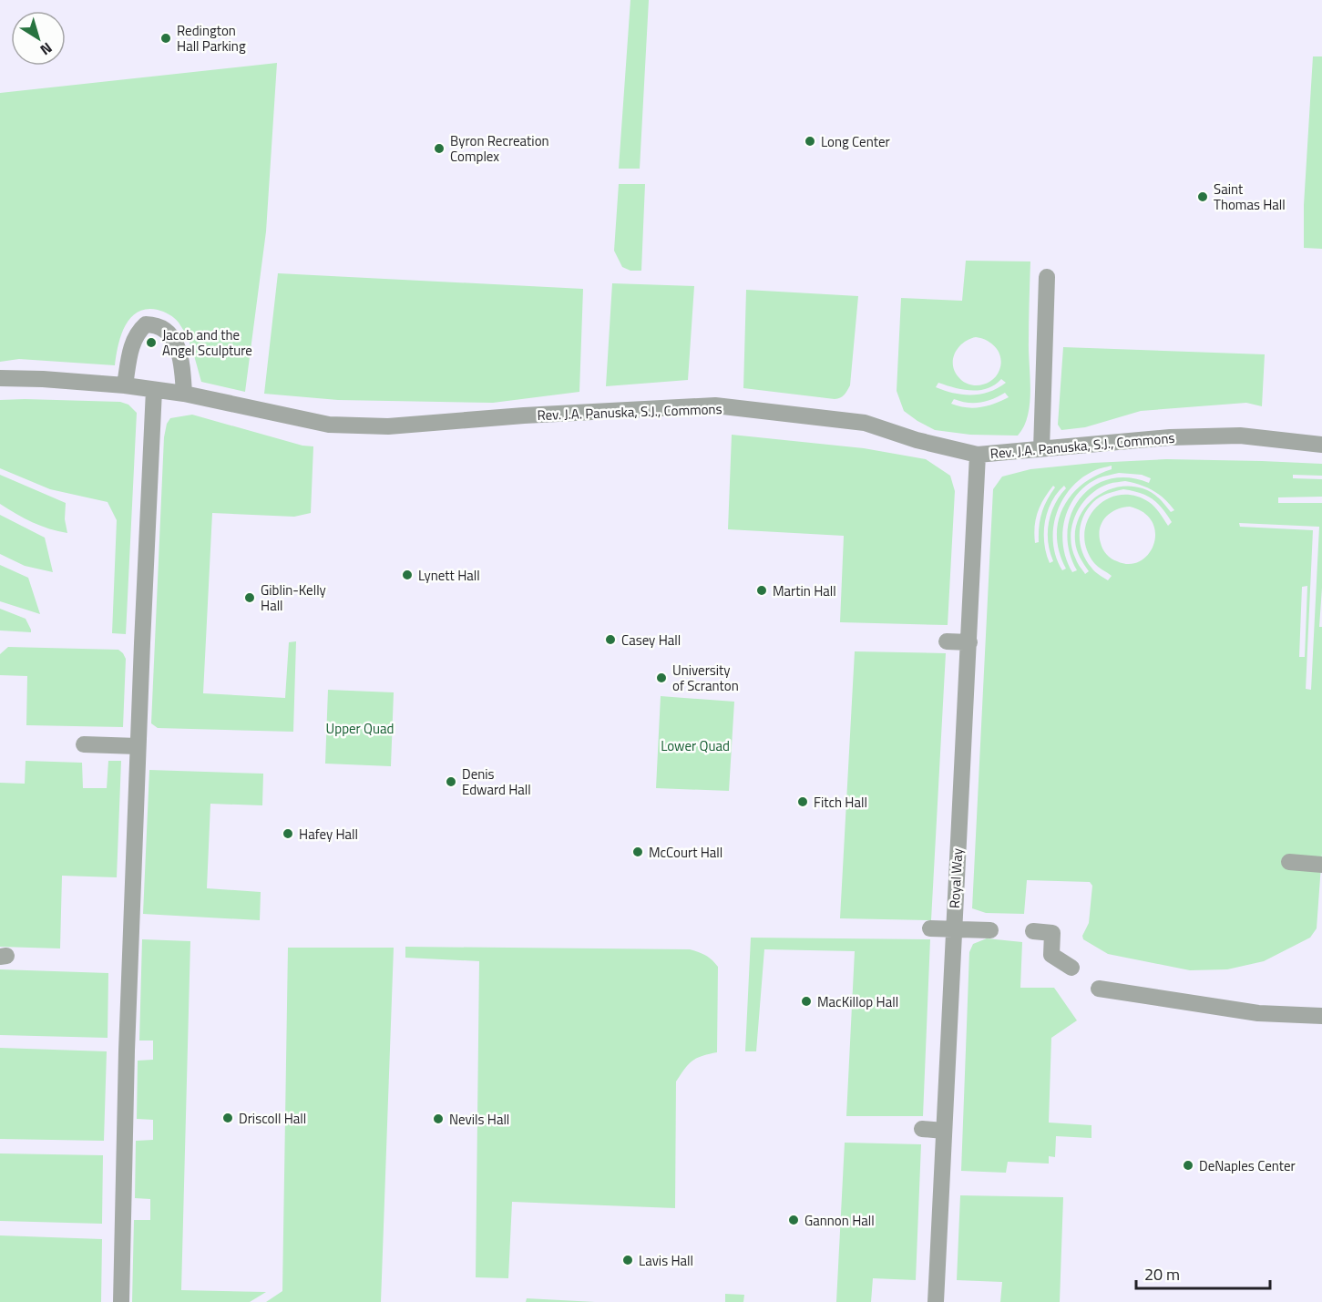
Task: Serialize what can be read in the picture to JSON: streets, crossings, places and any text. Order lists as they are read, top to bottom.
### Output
{
  "streets": {
    "street": ["Rev. J.A. Panuska, S.J., Commons", "Royal Way"]
  },
  "crossings": [
    ["Rev. J.A. Panuska, S.J., Commons", "Royal Way"]
  ],
  "parks": ["Upper Quad", "Lower Quad"],
  "places": [
    "Redington Hall Parking",
    "Long Center",
    "Byron Recreation Complex",
    "Saint Thomas Hall",
    "Jacob and the Angel Sculpture",
    "Lynett Hall",
    "Martin Hall",
    "Giblin-Kelly Hall",
    "Casey Hall",
    "University of Scranton",
    "Denis Edward Hall",
    "Fitch Hall",
    "Hafey Hall",
    "McCourt Hall",
    "MacKillop Hall",
    "Driscoll Hall",
    "Nevils Hall",
    "DeNaples Center",
    "Gannon Hall",
    "Lavis Hall"
  ],
  "scale_bar": "20 m",
  "north": "bottom right"
}
